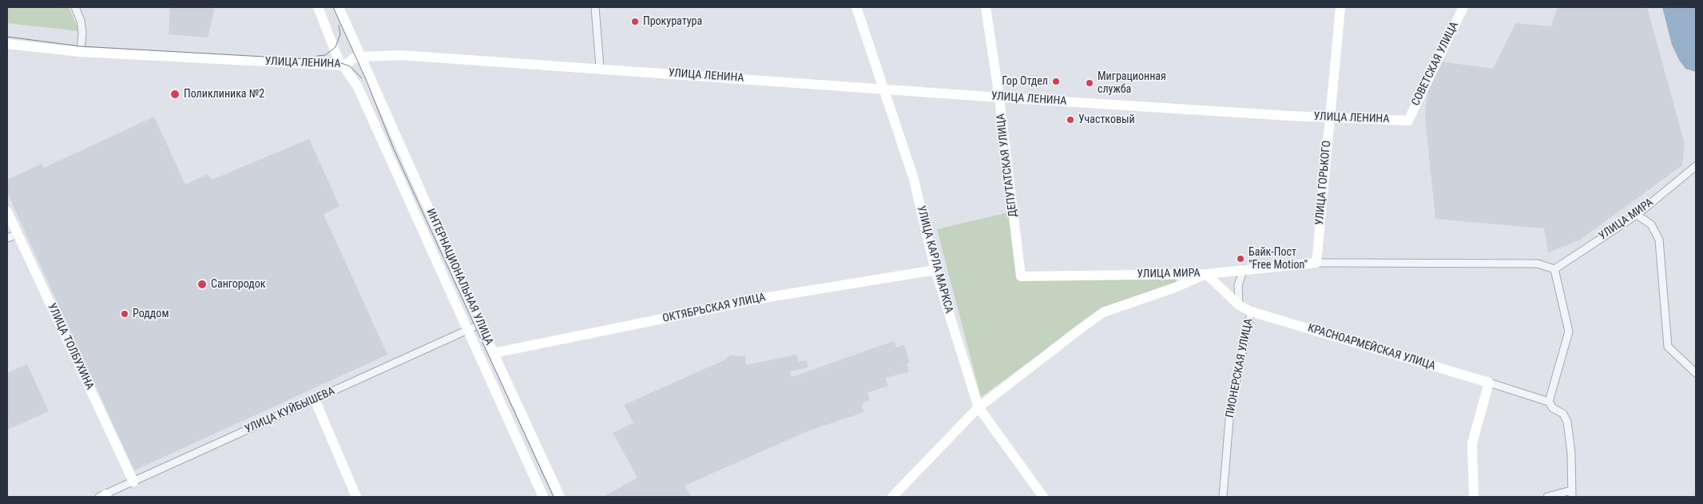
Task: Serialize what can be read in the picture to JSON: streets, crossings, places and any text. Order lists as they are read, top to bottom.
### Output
{
  "streets": {
    "street": [
      "УЛИЦА ЛЕНИНА",
      "СОВЕТСКАЯ УЛИЦА",
      "ДЕПУТАТСКАЯ УЛИЦА",
      "УЛИЦА ГОРЬКОГО",
      "УЛИЦА МИРА",
      "УЛИЦА КАРЛА МАРКСА",
      "ИНТЕРНАЦИОНАЛЬНАЯ УЛИЦА",
      "ОКТЯБРЬСКАЯ УЛИЦА",
      "УЛИЦА ТОЛБУХИНА",
      "КРАСНОАРМЕЙСКАЯ УЛИЦА",
      "ПИОНЕРСКАЯ УЛИЦА",
      "УЛИЦА КУЙБЫШЕВА"
    ]
  },
  "crossings": [
    ["УЛИЦА ЛЕНИНА", "СОВЕТСКАЯ УЛИЦА"],
    ["УЛИЦА ЛЕНИНА", "ДЕПУТАТСКАЯ УЛИЦА"],
    ["УЛИЦА ЛЕНИНА", "УЛИЦА ГОРЬКОГО"],
    ["УЛИЦА ЛЕНИНА", "УЛИЦА КАРЛА МАРКСА"],
    ["УЛИЦА ЛЕНИНА", "ИНТЕРНАЦИОНАЛЬНАЯ УЛИЦА"],
    ["ДЕПУТАТСКАЯ УЛИЦА", "УЛИЦА МИРА"],
    ["УЛИЦА ГОРЬКОГО", "УЛИЦА МИРА"],
    ["УЛИЦА МИРА", "КРАСНОАРМЕЙСКАЯ УЛИЦА"],
    ["УЛИЦА КАРЛА МАРКСА", "ОКТЯБРЬСКАЯ УЛИЦА"],
    ["ИНТЕРНАЦИОНАЛЬНАЯ УЛИЦА", "ОКТЯБРЬСКАЯ УЛИЦА"],
    ["ИНТЕРНАЦИОНАЛЬНАЯ УЛИЦА", "УЛИЦА КУЙБЫШЕВА"],
    ["УЛИЦА ТОЛБУХИНА", "УЛИЦА КУЙБЫШЕВА"],
    ["КРАСНОАРМЕЙСКАЯ УЛИЦА", "ПИОНЕРСКАЯ УЛИЦА"]
  ],
  "places": [
    "Прокуратура",
    "Гор Отдел",
    "Миграционная служба",
    "Поликлиника №2",
    "Участковый",
    "Байк-Пост \"Free Motion\"",
    "Сангородок",
    "Роддом"
  ]
}
